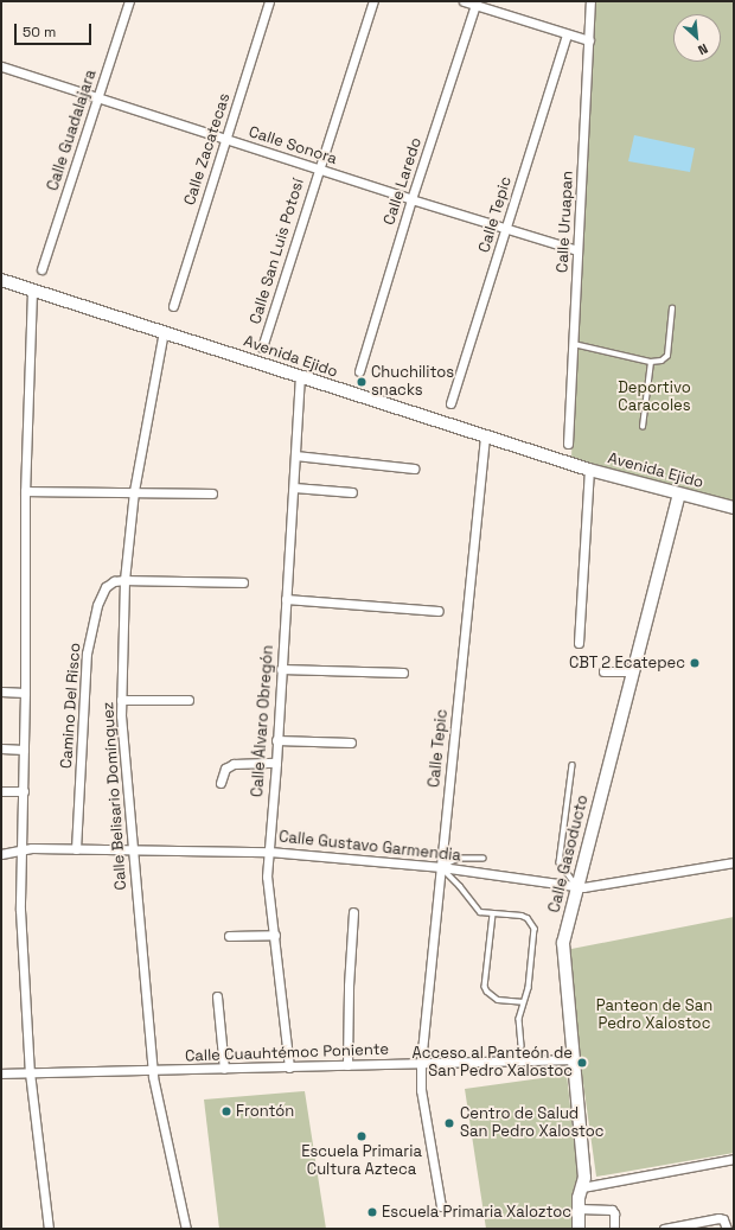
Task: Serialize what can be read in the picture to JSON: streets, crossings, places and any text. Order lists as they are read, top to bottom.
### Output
{
  "streets": {
    "main road": ["Avenida Ejido", "Calle Gasoducto"],
    "street": [
      "Calle Guadalajara",
      "Calle Sonora",
      "Calle Zacatecas",
      "Calle Laredo",
      "Calle Tepic",
      "Calle Uruapan",
      "Calle San Luis Potosí",
      "Camino Del Risco",
      "Calle Álvaro Obregón",
      "Calle Belisario Domínguez",
      "Calle Gustavo Garmendia",
      "Calle Cuauhtémoc Poniente"
    ]
  },
  "crossings": [
    ["Calle Guadalajara", "Calle Sonora"],
    ["Calle Sonora", "Calle Zacatecas"],
    ["Calle Sonora", "Calle Laredo"],
    ["Calle Sonora", "Calle Tepic"],
    ["Calle Sonora", "Calle Uruapan"],
    ["Calle Sonora", "Calle San Luis Potosí"],
    ["Calle Tepic", "Avenida Ejido"],
    ["Calle Tepic", "Calle Gustavo Garmendia"],
    ["Calle Tepic", "Calle Cuauhtémoc Poniente"],
    ["Avenida Ejido", "Calle Álvaro Obregón"],
    ["Avenida Ejido", "Calle Belisario Domínguez"],
    ["Avenida Ejido", "Calle Gasoducto"],
    ["Camino Del Risco", "Calle Belisario Domínguez"],
    ["Camino Del Risco", "Calle Gustavo Garmendia"],
    ["Calle Álvaro Obregón", "Calle Gustavo Garmendia"],
    ["Calle Álvaro Obregón", "Calle Cuauhtémoc Poniente"],
    ["Calle Belisario Domínguez", "Calle Gustavo Garmendia"],
    ["Calle Belisario Domínguez", "Calle Cuauhtémoc Poniente"],
    ["Calle Gustavo Garmendia", "Calle Gasoducto"],
    ["Calle Gasoducto", "Calle Cuauhtémoc Poniente"]
  ],
  "parks": ["Deportivo Caracoles", "Panteon de San Pedro Xalostoc"],
  "places": [
    "Chuchilitos snacks",
    "CBT 2 Ecatepec",
    "Acceso al Panteón de San Pedro Xalostoc",
    "Frontón",
    "Centro de Salud San Pedro Xalostoc",
    "Escuela Primaria Cultura Azteca",
    "Escuela Primaria Xaloztoc"
  ],
  "scale_bar": "50 m",
  "north": "bottom right"
}
